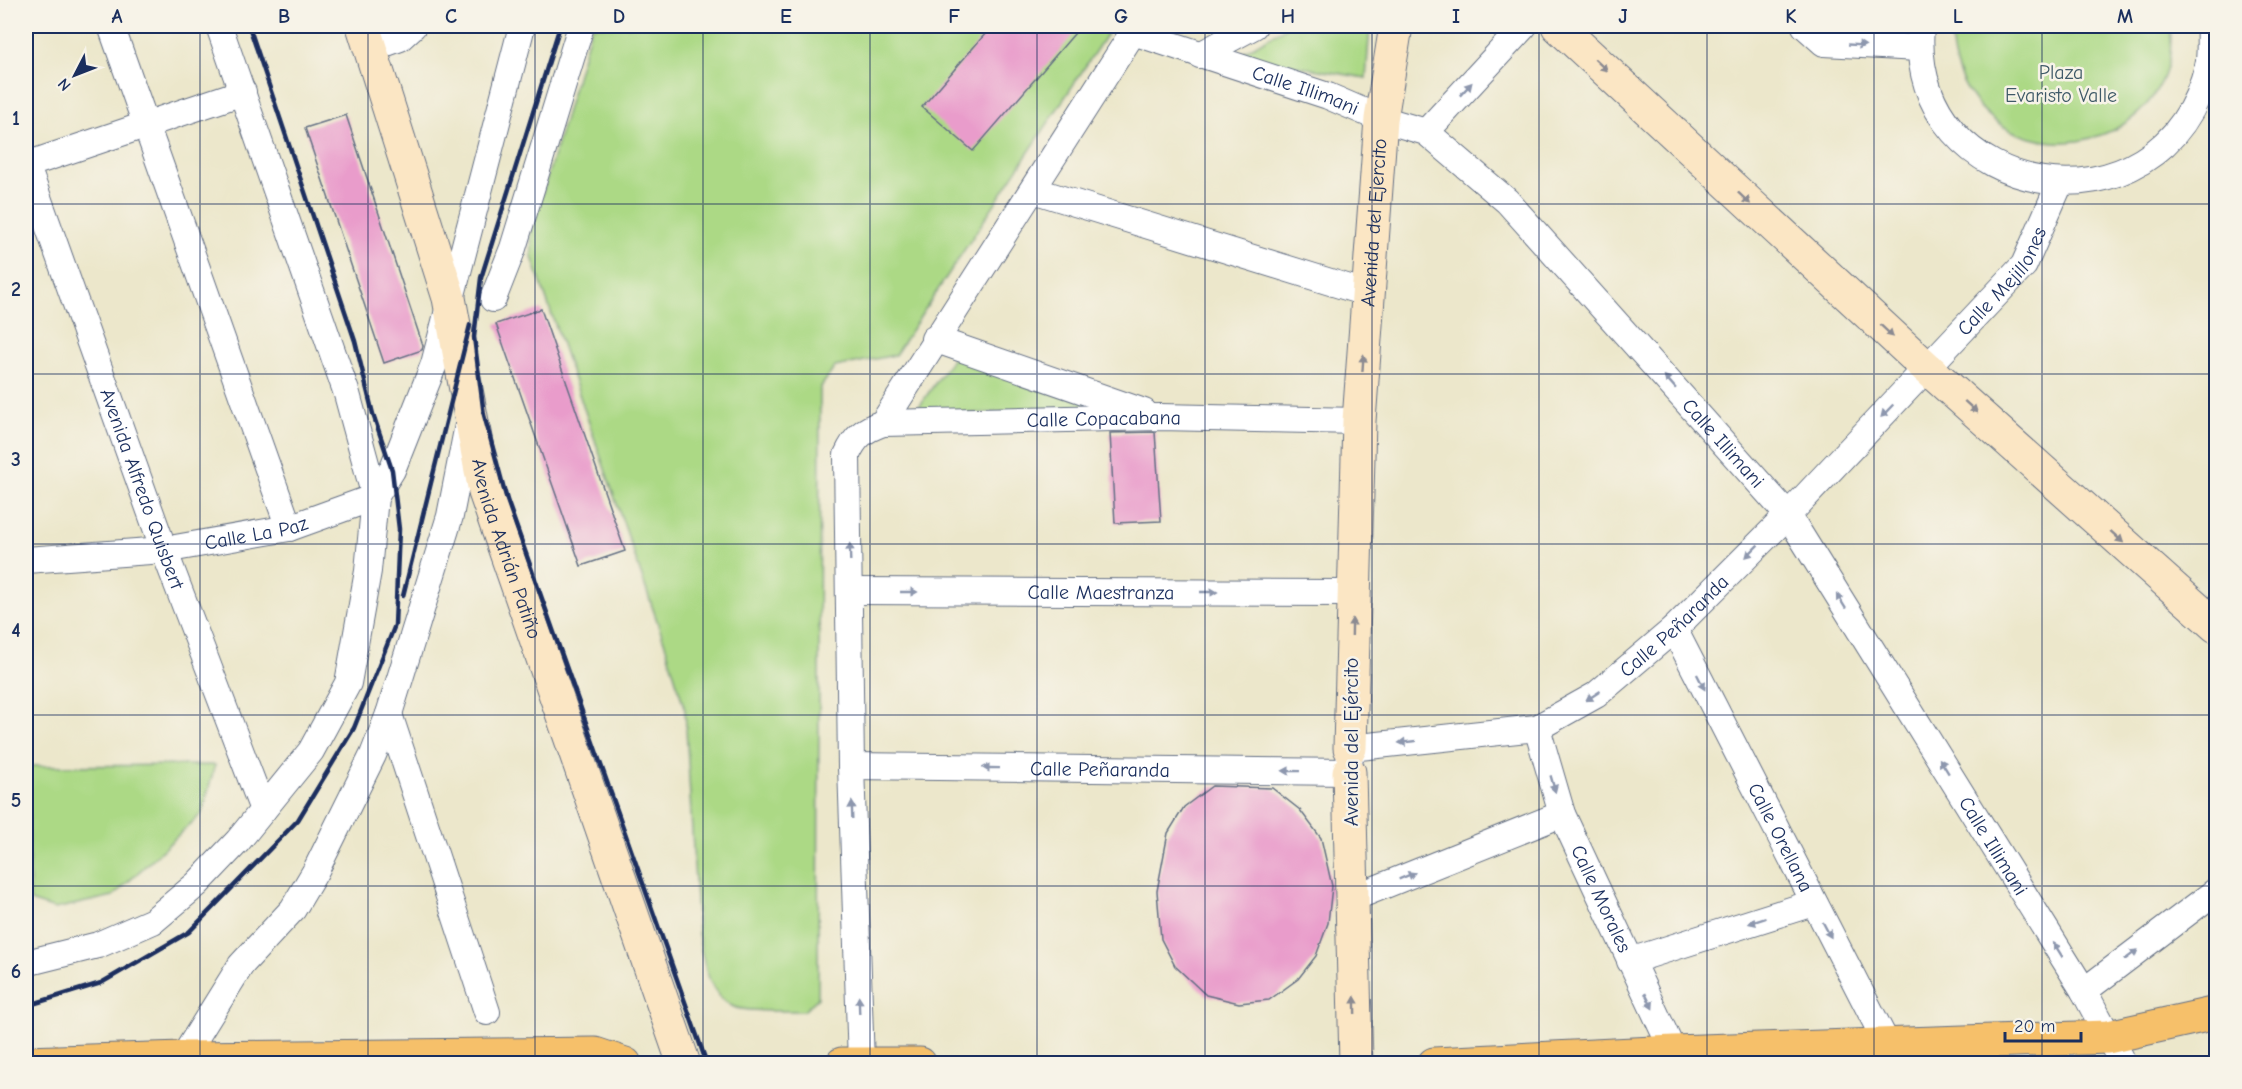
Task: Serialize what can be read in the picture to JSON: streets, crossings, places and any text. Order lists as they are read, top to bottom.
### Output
{
  "streets": {
    "street": [
      "Calle Illimani",
      "Avenida del Ejercito",
      "Calle Mejillones",
      "Calle Copacabana",
      "Avenida Alfredo Quisbert",
      "Calle La Paz",
      "Avenida Adrián Patiño",
      "Calle Maestranza",
      "Calle Peñaranda",
      "Avenida del Ejército",
      "Calle Orellana",
      "Calle Morales"
    ]
  },
  "crossings": [
    ["Calle Illimani", "Avenida del Ejercito"],
    ["Calle Illimani", "Calle Peñaranda"],
    ["Avenida del Ejercito", "Calle Copacabana"],
    ["Avenida del Ejercito", "Avenida del Ejército"],
    ["Calle Mejillones", "Calle Peñaranda"],
    ["Calle Copacabana", "Calle Maestranza"],
    ["Calle Copacabana", "Avenida del Ejército"],
    ["Avenida Alfredo Quisbert", "Calle La Paz"],
    ["Calle Maestranza", "Avenida del Ejército"],
    ["Calle Peñaranda", "Avenida del Ejército"],
    ["Calle Peñaranda", "Calle Orellana"],
    ["Calle Peñaranda", "Calle Morales"]
  ],
  "one_way": [
    "Calle Peñaranda",
    "Avenida del Ejército",
    "Calle Orellana",
    "Calle Morales"
  ],
  "parks": ["Plaza Evaristo Valle"],
  "scale_bar": "20 m",
  "north": "bottom left",
  "grid": {
    "columns": [
      "A",
      "B",
      "C",
      "D",
      "E",
      "F",
      "G",
      "H",
      "I",
      "J",
      "K",
      "L",
      "M"
    ],
    "rows": [
      "1",
      "2",
      "3",
      "4",
      "5",
      "6"
    ]
  }
}
